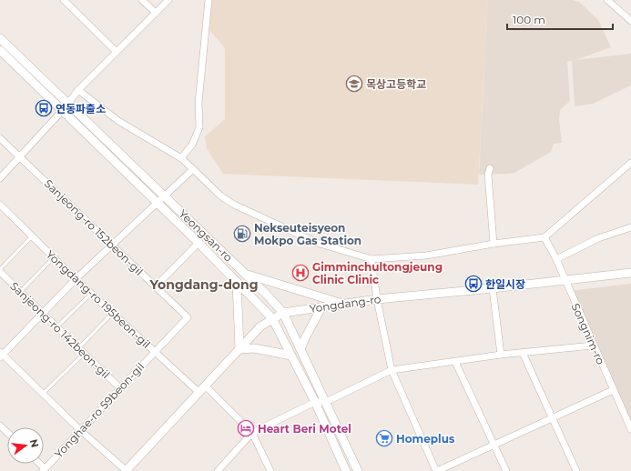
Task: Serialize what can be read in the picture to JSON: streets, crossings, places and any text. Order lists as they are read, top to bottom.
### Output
{
  "streets": {
    "street": [
      "Sanjeong-ro 152beon-gil",
      "Yeongsan-ro",
      "Yongdang-ro 195beon-gil",
      "Yongdang-ro",
      "Sanjeong-ro 142beon-gil",
      "Songnim-ro",
      "Yonghae-ro 59beon-gil"
    ]
  },
  "crossings": [
    ["Sanjeong-ro 152beon-gil", "Yonghae-ro 59beon-gil"],
    ["Yeongsan-ro", "Yongdang-ro"],
    ["Yongdang-ro 195beon-gil", "Yongdang-ro"],
    ["Yongdang-ro 195beon-gil", "Yonghae-ro 59beon-gil"],
    ["Yongdang-ro", "Songnim-ro"],
    ["Sanjeong-ro 142beon-gil", "Yonghae-ro 59beon-gil"]
  ],
  "districts": ["Yongdang-dong"],
  "places": {
    "school or university": ["목상고등학교"],
    "bus stop": ["연동파출소", "한일시장"],
    "fuel station": ["Nekseuteisyeon Mokpo Gas Station"],
    "hospital": ["Gimminchultongjeung Clinic Clinic"],
    "hotel": ["Heart Beri Motel"],
    "supermarket": ["Homeplus"]
  },
  "scale_bar": "100 m",
  "north": "right"
}
